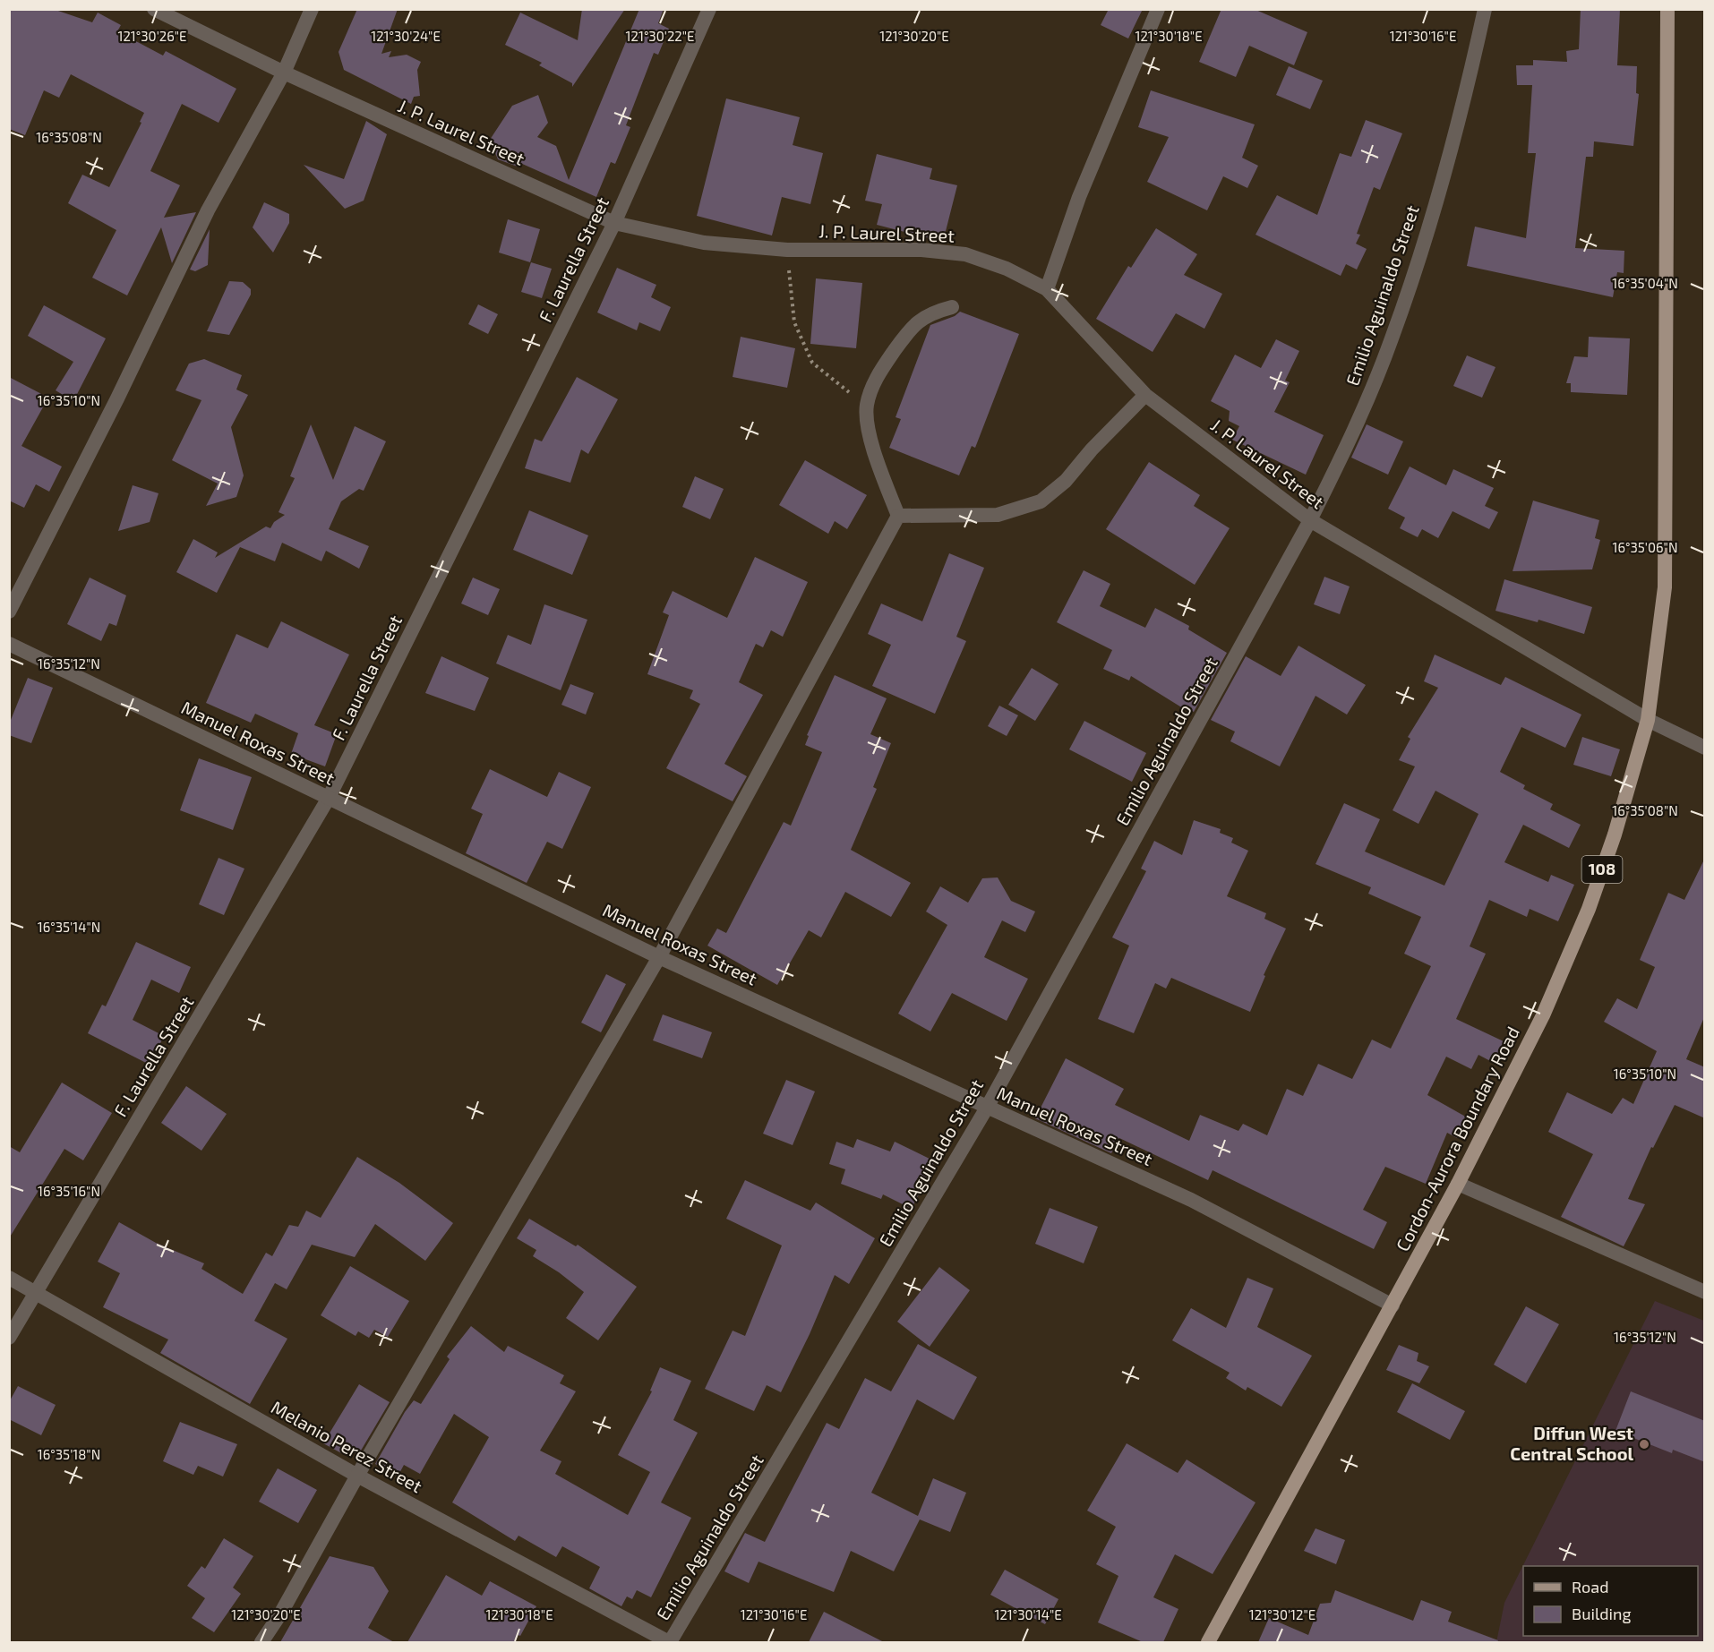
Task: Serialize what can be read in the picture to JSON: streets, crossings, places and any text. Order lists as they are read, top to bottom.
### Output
{
  "streets": {
    "main road": ["108", "Cordon-Aurora Boundary Road"],
    "street": [
      "J. P. Laurel Street",
      "F. Laurella Street",
      "Emilio Aguinaldo Street",
      "Manuel Roxas Street",
      "Melanio Perez Street"
    ]
  },
  "crossings": [
    ["J. P. Laurel Street", "F. Laurella Street"],
    ["J. P. Laurel Street", "Emilio Aguinaldo Street"],
    ["J. P. Laurel Street", "Cordon-Aurora Boundary Road"],
    ["F. Laurella Street", "Manuel Roxas Street"],
    ["F. Laurella Street", "Melanio Perez Street"],
    ["Emilio Aguinaldo Street", "Manuel Roxas Street"],
    ["Emilio Aguinaldo Street", "Melanio Perez Street"],
    ["Manuel Roxas Street", "Cordon-Aurora Boundary Road"]
  ],
  "places": ["Diffun West Central School"],
  "legend": ["Road", "Building"],
  "coordinates": [
    "121°30'26\"E",
    "121°30'24\"E",
    "121°30'22\"E",
    "121°30'20\"E",
    "121°30'18\"E",
    "121°30'16\"E",
    "16°35'08\"N",
    "16°35'04\"N",
    "16°35'10\"N",
    "16°35'06\"N",
    "16°35'12\"N",
    "16°35'14\"N",
    "16°35'16\"N",
    "16°35'18\"N",
    "121°30'14\"E",
    "121°30'12\"E"
  ]
}
